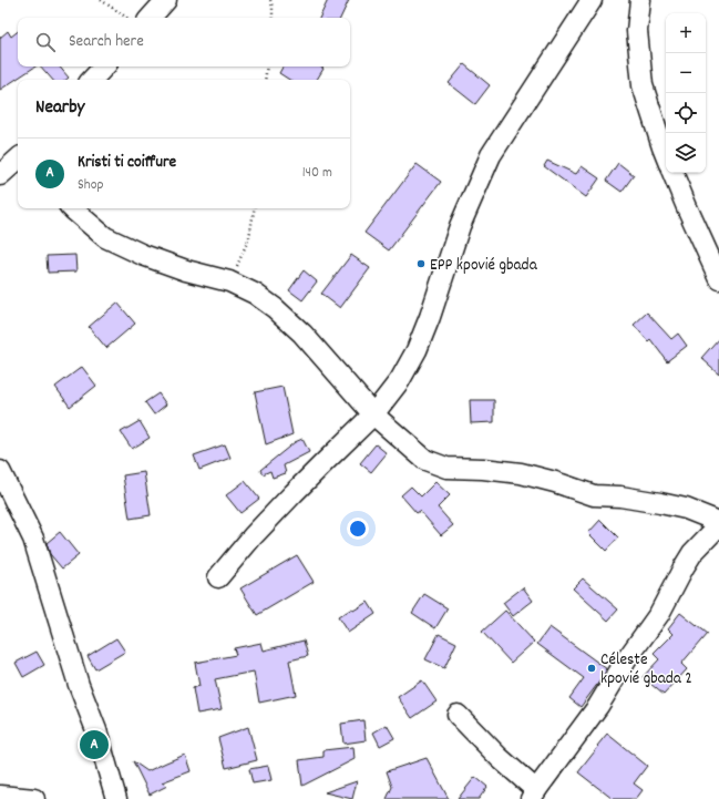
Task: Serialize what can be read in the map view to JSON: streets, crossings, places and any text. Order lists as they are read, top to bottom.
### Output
{
  "places": ["EPP kpovié gbada", "Céleste kpovié gbada 2"],
  "page": {
    "map_buttons": ["+", "−"],
    "search": "Search here",
    "heading": "Nearby",
    "list": [
      {
        "mark": "A",
        "name": "Kristi ti coiffure",
        "note": "Shop",
        "value": "140 m"
      }
    ],
    "pins": "A"
  }
}
